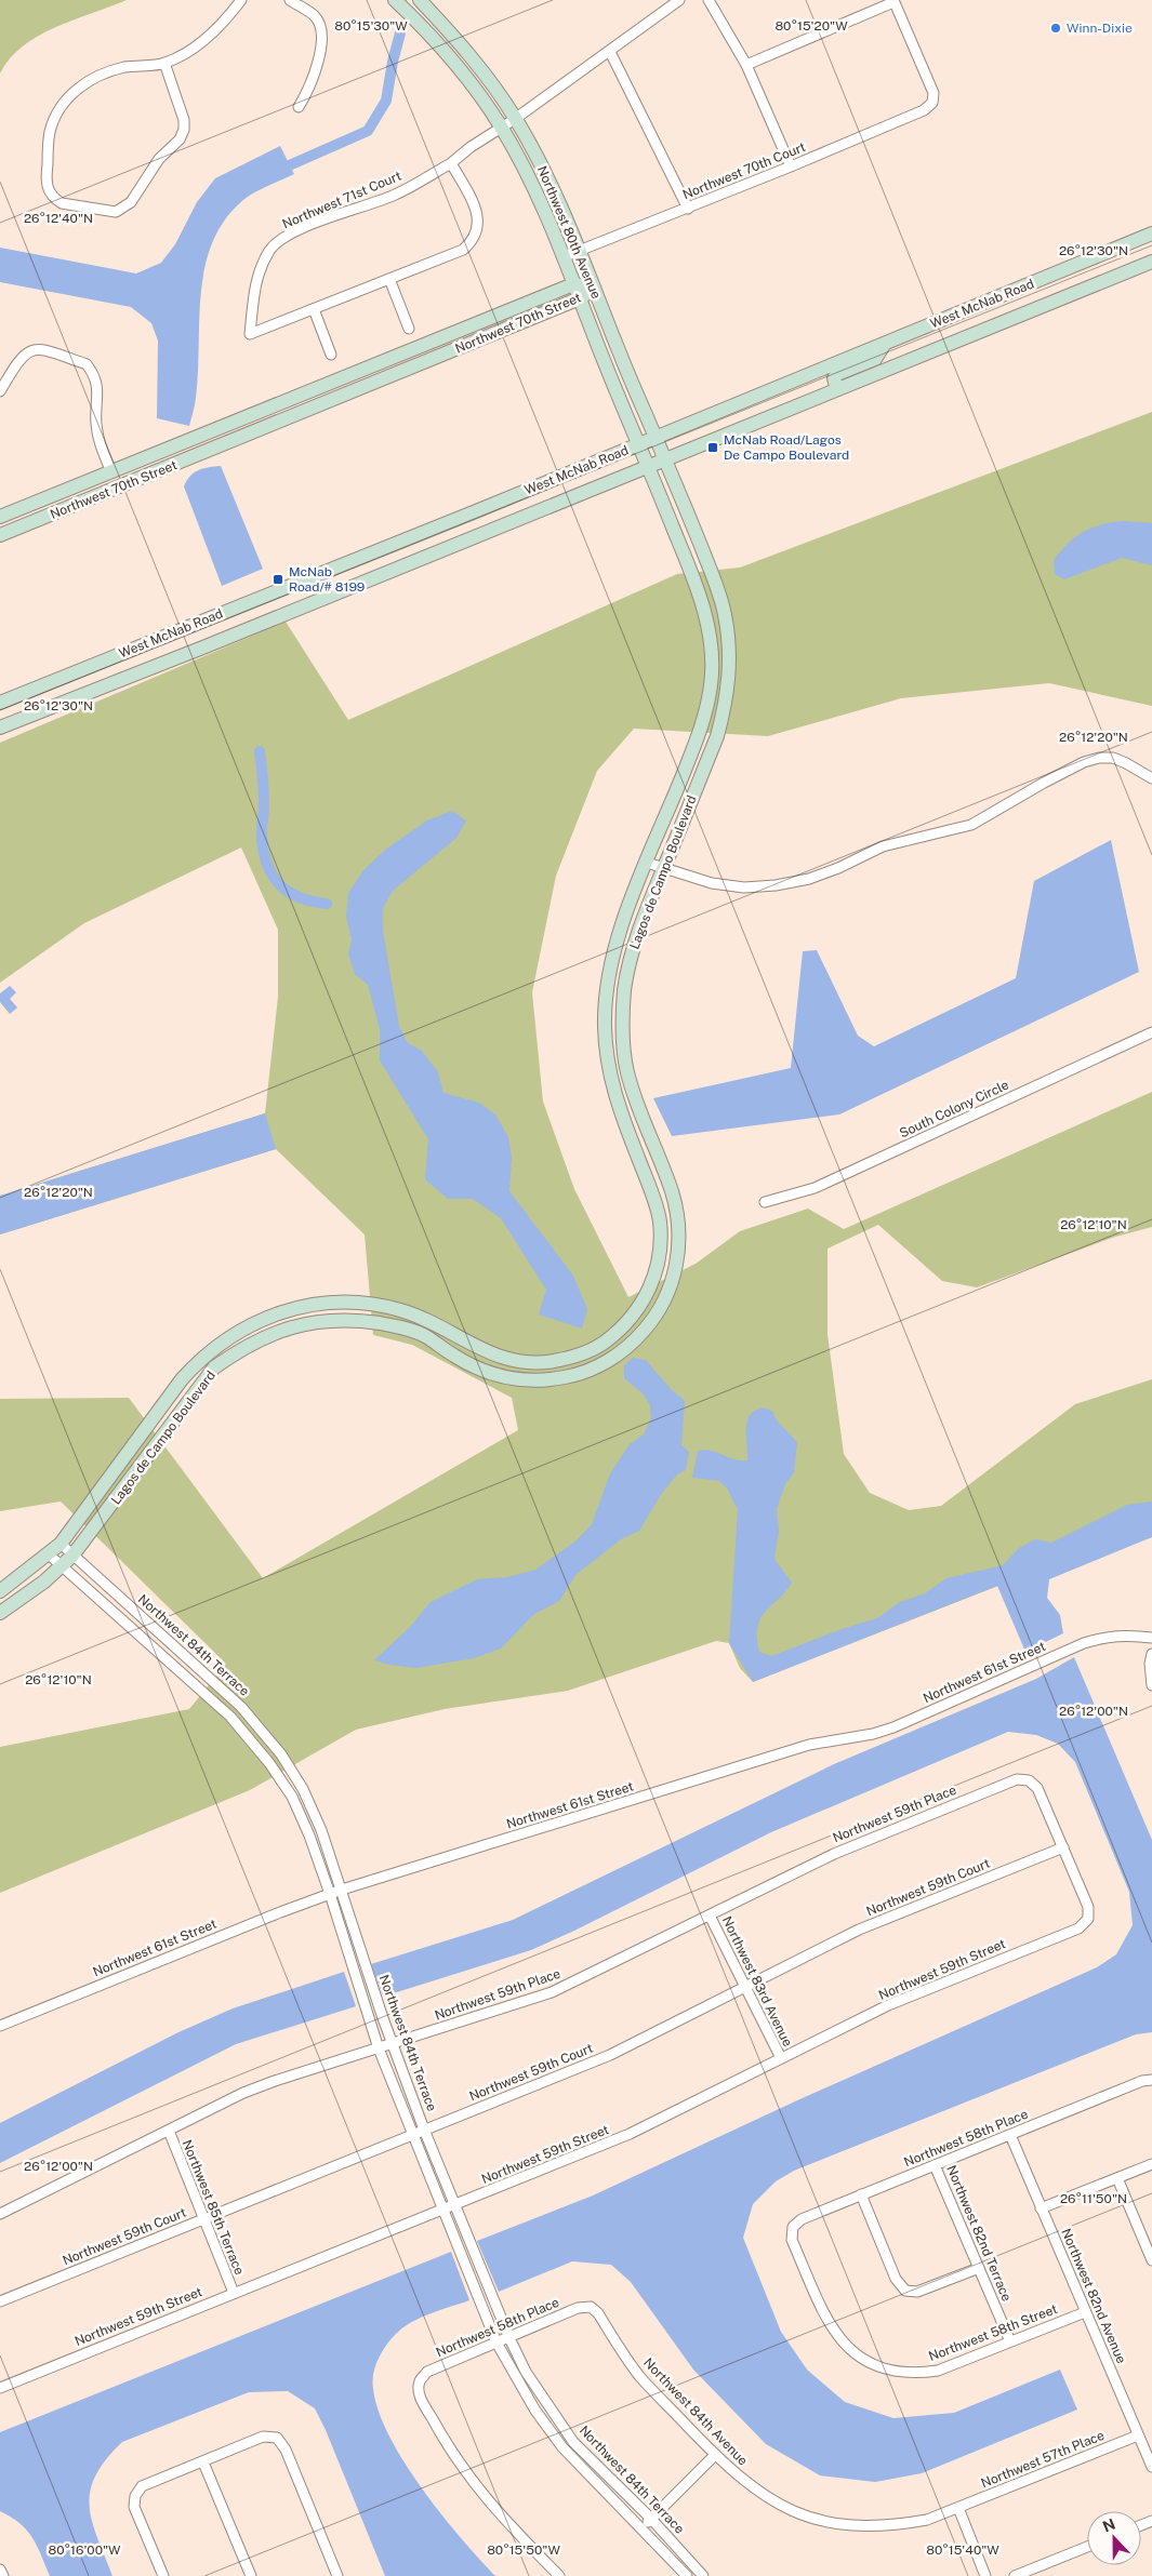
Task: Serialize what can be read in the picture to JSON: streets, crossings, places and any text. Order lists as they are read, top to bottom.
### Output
{
  "streets": {
    "street": [
      "Northwest 70th Court",
      "Northwest 71st Court",
      "Northwest 80th Avenue",
      "West McNab Road",
      "Northwest 70th Street",
      "Lagos de Campo Boulevard",
      "South Colony Circle",
      "Northwest 84th Terrace",
      "Northwest 61st Street",
      "Northwest 59th Place",
      "Northwest 59th Court",
      "Northwest 59th Street",
      "Northwest 83rd Avenue",
      "Northwest 58th Place",
      "Northwest 85th Terrace",
      "Northwest 82nd Terrace",
      "Northwest 82nd Avenue",
      "Northwest 58th Street",
      "Northwest 84th Avenue",
      "Northwest 57th Place"
    ]
  },
  "crossings": [
    ["Northwest 70th Court", "Northwest 80th Avenue"],
    ["Northwest 71st Court", "Northwest 80th Avenue"],
    ["Northwest 80th Avenue", "West McNab Road"],
    ["Northwest 80th Avenue", "Northwest 70th Street"],
    ["Northwest 80th Avenue", "Lagos de Campo Boulevard"],
    ["West McNab Road", "Lagos de Campo Boulevard"],
    ["Lagos de Campo Boulevard", "Northwest 84th Terrace"],
    ["Northwest 84th Terrace", "Northwest 61st Street"],
    ["Northwest 84th Terrace", "Northwest 59th Place"],
    ["Northwest 84th Terrace", "Northwest 59th Court"],
    ["Northwest 84th Terrace", "Northwest 59th Street"],
    ["Northwest 84th Terrace", "Northwest 58th Place"],
    ["Northwest 59th Place", "Northwest 59th Court"],
    ["Northwest 59th Place", "Northwest 59th Street"],
    ["Northwest 59th Place", "Northwest 83rd Avenue"],
    ["Northwest 59th Place", "Northwest 85th Terrace"],
    ["Northwest 59th Court", "Northwest 59th Street"],
    ["Northwest 59th Court", "Northwest 83rd Avenue"],
    ["Northwest 59th Court", "Northwest 85th Terrace"],
    ["Northwest 59th Street", "Northwest 83rd Avenue"],
    ["Northwest 59th Street", "Northwest 85th Terrace"],
    ["Northwest 58th Place", "Northwest 82nd Terrace"],
    ["Northwest 58th Place", "Northwest 82nd Avenue"],
    ["Northwest 58th Place", "Northwest 58th Street"],
    ["Northwest 58th Place", "Northwest 84th Avenue"],
    ["Northwest 82nd Terrace", "Northwest 58th Street"],
    ["Northwest 82nd Avenue", "Northwest 58th Street"],
    ["Northwest 82nd Avenue", "Northwest 57th Place"],
    ["Northwest 84th Avenue", "Northwest 57th Place"]
  ],
  "places": {
    "other": ["Winn-Dixie"],
    "transit": ["McNab Road/Lagos De Campo Boulevard", "McNab Road/# 8199"]
  },
  "north": "top",
  "coordinates": [
    "80°15'30\"W",
    "80°15'20\"W",
    "26°12'40\"N",
    "26°12'30\"N",
    "26°12'20\"N",
    "26°12'10\"N",
    "26°12'00\"N",
    "26°11'50\"N",
    "80°16'00\"W",
    "80°15'50\"W",
    "80°15'40\"W"
  ]
}
